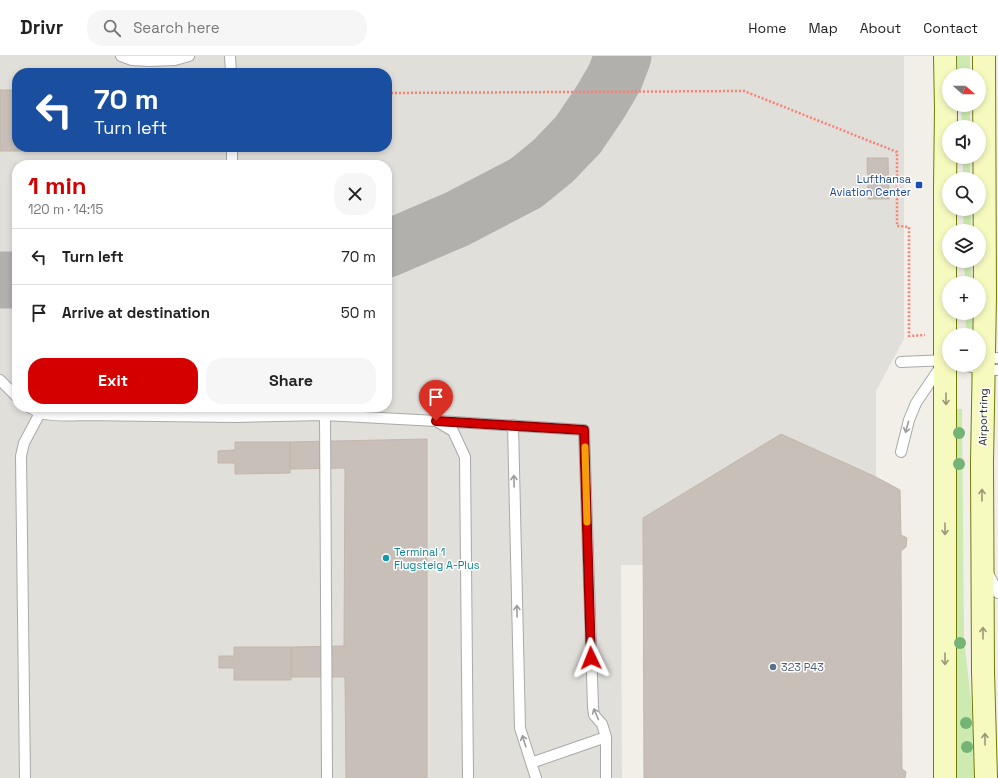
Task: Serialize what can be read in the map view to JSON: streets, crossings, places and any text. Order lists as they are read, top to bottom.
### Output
{
  "streets": {
    "street": ["Airportring"]
  },
  "places": {
    "transit": ["Lufthansa Aviation Center"],
    "other": ["Terminal 1 Flugsteig A-Plus", "323 P43"]
  },
  "north": "right",
  "page": {
    "header": "Drivr",
    "search": "Search here",
    "nav": [
      "Home",
      "Map",
      "About",
      "Contact"
    ],
    "map_buttons": ["+", "−"],
    "turn": ["70 m", "Turn left"],
    "heading": ["1 min", "120 m · 14:15"],
    "list": [
      {
        "name": "Turn left",
        "value": "70 m"
      },
      {
        "name": "Arrive at destination",
        "value": "50 m"
      }
    ],
    "buttons": ["Exit", "Share"]
  }
}
